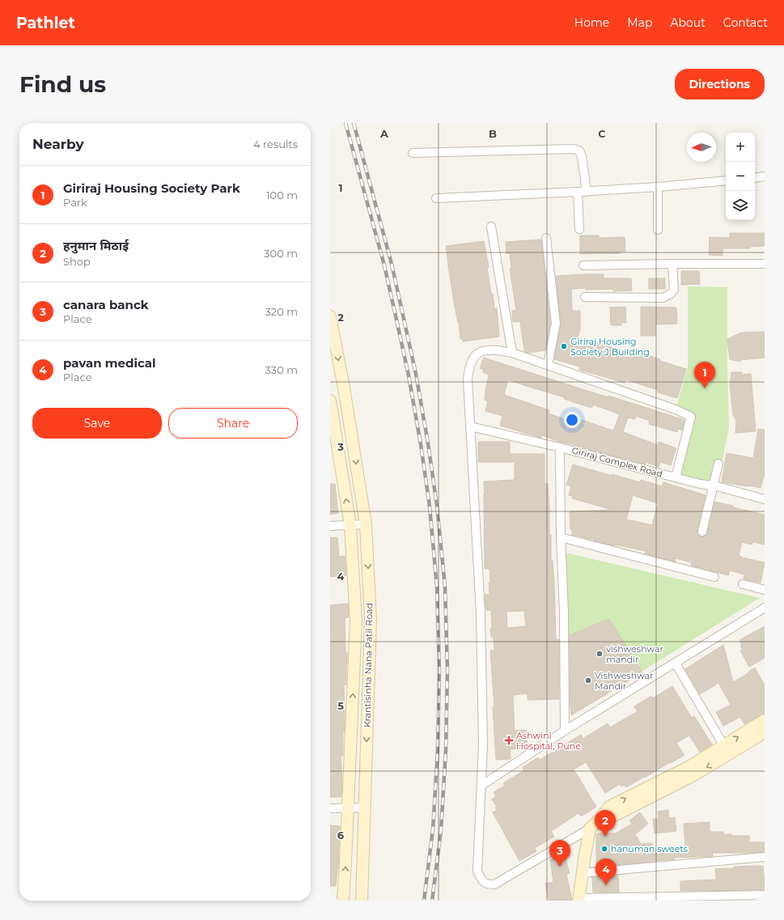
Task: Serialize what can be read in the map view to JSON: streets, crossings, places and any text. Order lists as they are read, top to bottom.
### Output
{
  "streets": {
    "main road": ["Krantisinha Nana Patil Road"],
    "street": ["Giriraj Complex Road"]
  },
  "places": {
    "other": [
      "Giriraj Housing Society J Building",
      "vishweshwar mandir",
      "Vishweshwar Mandir",
      "hanuman sweets"
    ],
    "health": ["Ashwini Hospital, Pune"]
  },
  "north": "left",
  "page": {
    "header": "Pathlet",
    "nav": [
      "Home",
      "Map",
      "About",
      "Contact"
    ],
    "buttons": [
      "Directions",
      ["Save", "Share"]
    ],
    "title": "Find us",
    "heading": ["Nearby", "4 results"],
    "map_buttons": ["+", "−"],
    "list": [
      {
        "mark": "1",
        "name": "Giriraj Housing Society Park",
        "note": "Park",
        "value": "100 m"
      },
      {
        "mark": "2",
        "name": "हनुमान मिठाई",
        "note": "Shop",
        "value": "300 m"
      },
      {
        "mark": "3",
        "name": "canara banck",
        "note": "Place",
        "value": "320 m"
      },
      {
        "mark": "4",
        "name": "pavan medical",
        "note": "Place",
        "value": "330 m"
      }
    ],
    "pins": [
      "1",
      "2",
      "3",
      "4"
    ]
  },
  "grid": {
    "columns": ["A", "B", "C"],
    "rows": [
      "1",
      "2",
      "3",
      "4",
      "5",
      "6"
    ]
  }
}
